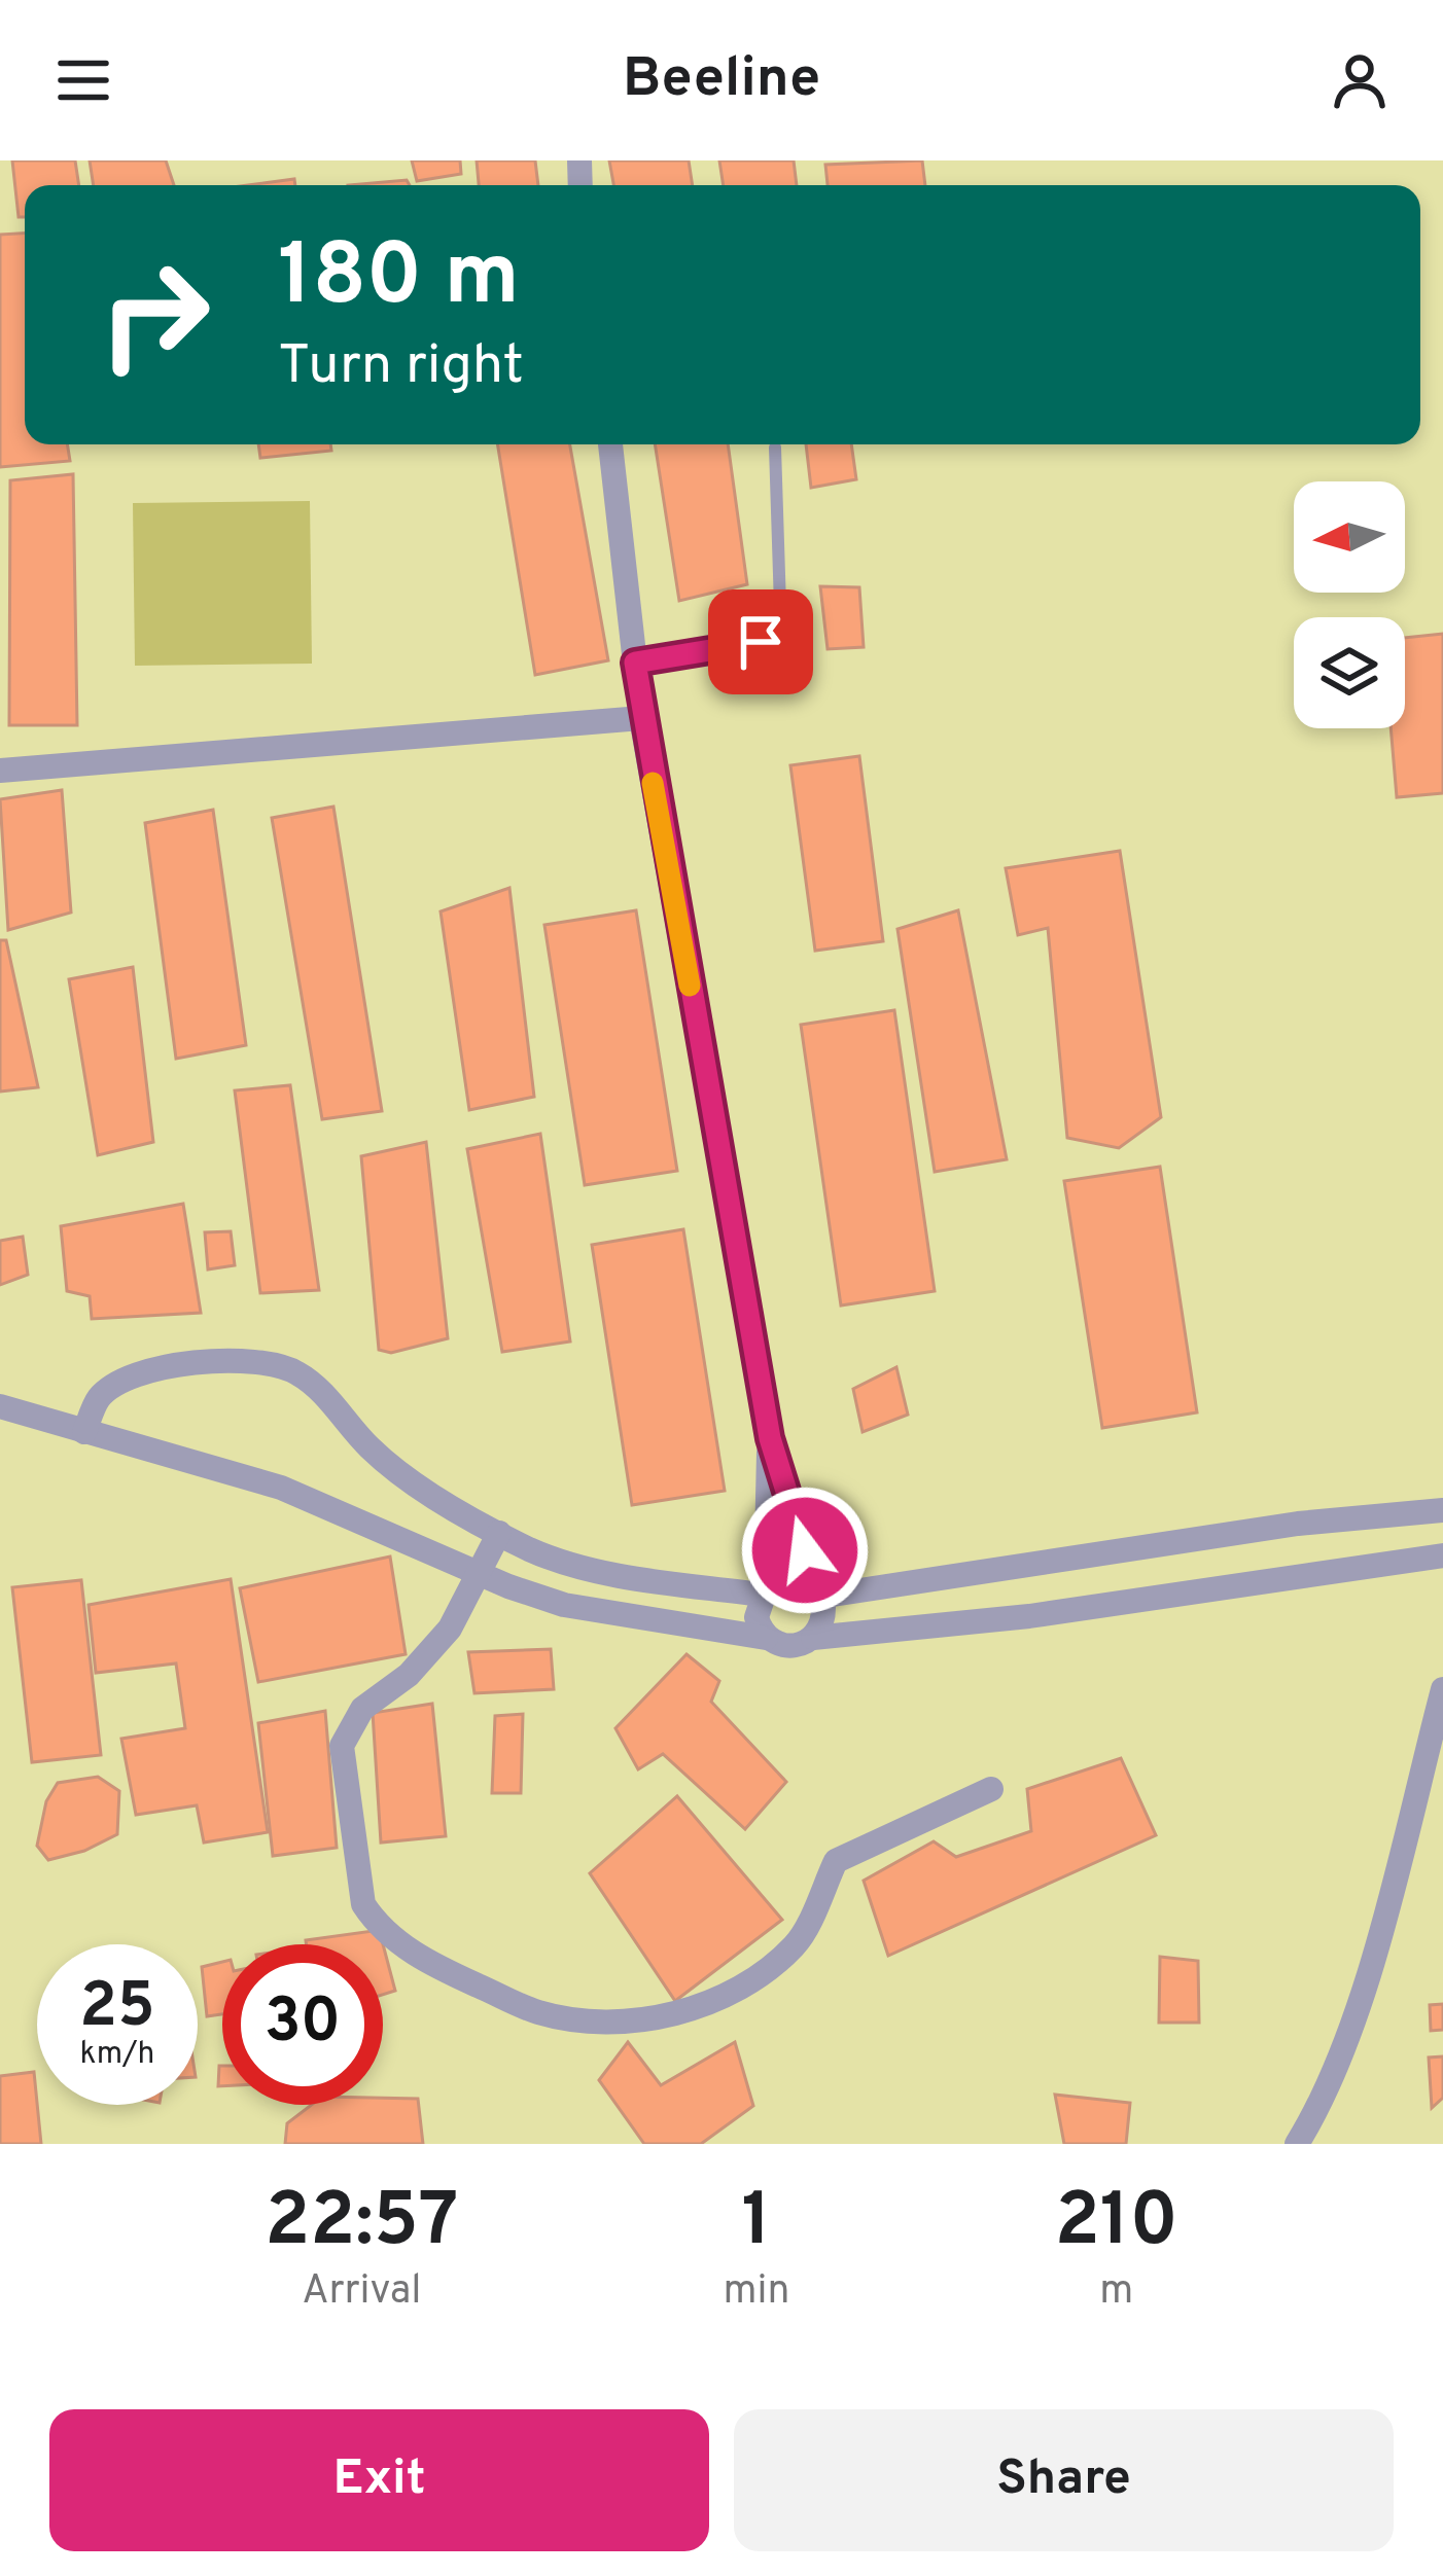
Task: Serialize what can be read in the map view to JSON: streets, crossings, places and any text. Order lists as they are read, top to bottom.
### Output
{
  "north": "left",
  "page": {
    "header": "Beeline",
    "turn": ["180 m", "Turn right"],
    "speed": "25 km/h",
    "limit": "30",
    "eta": [
      "22:57",
      "Arrival",
      "1",
      "min",
      "210",
      "m"
    ],
    "buttons": ["Exit", "Share"]
  }
}
